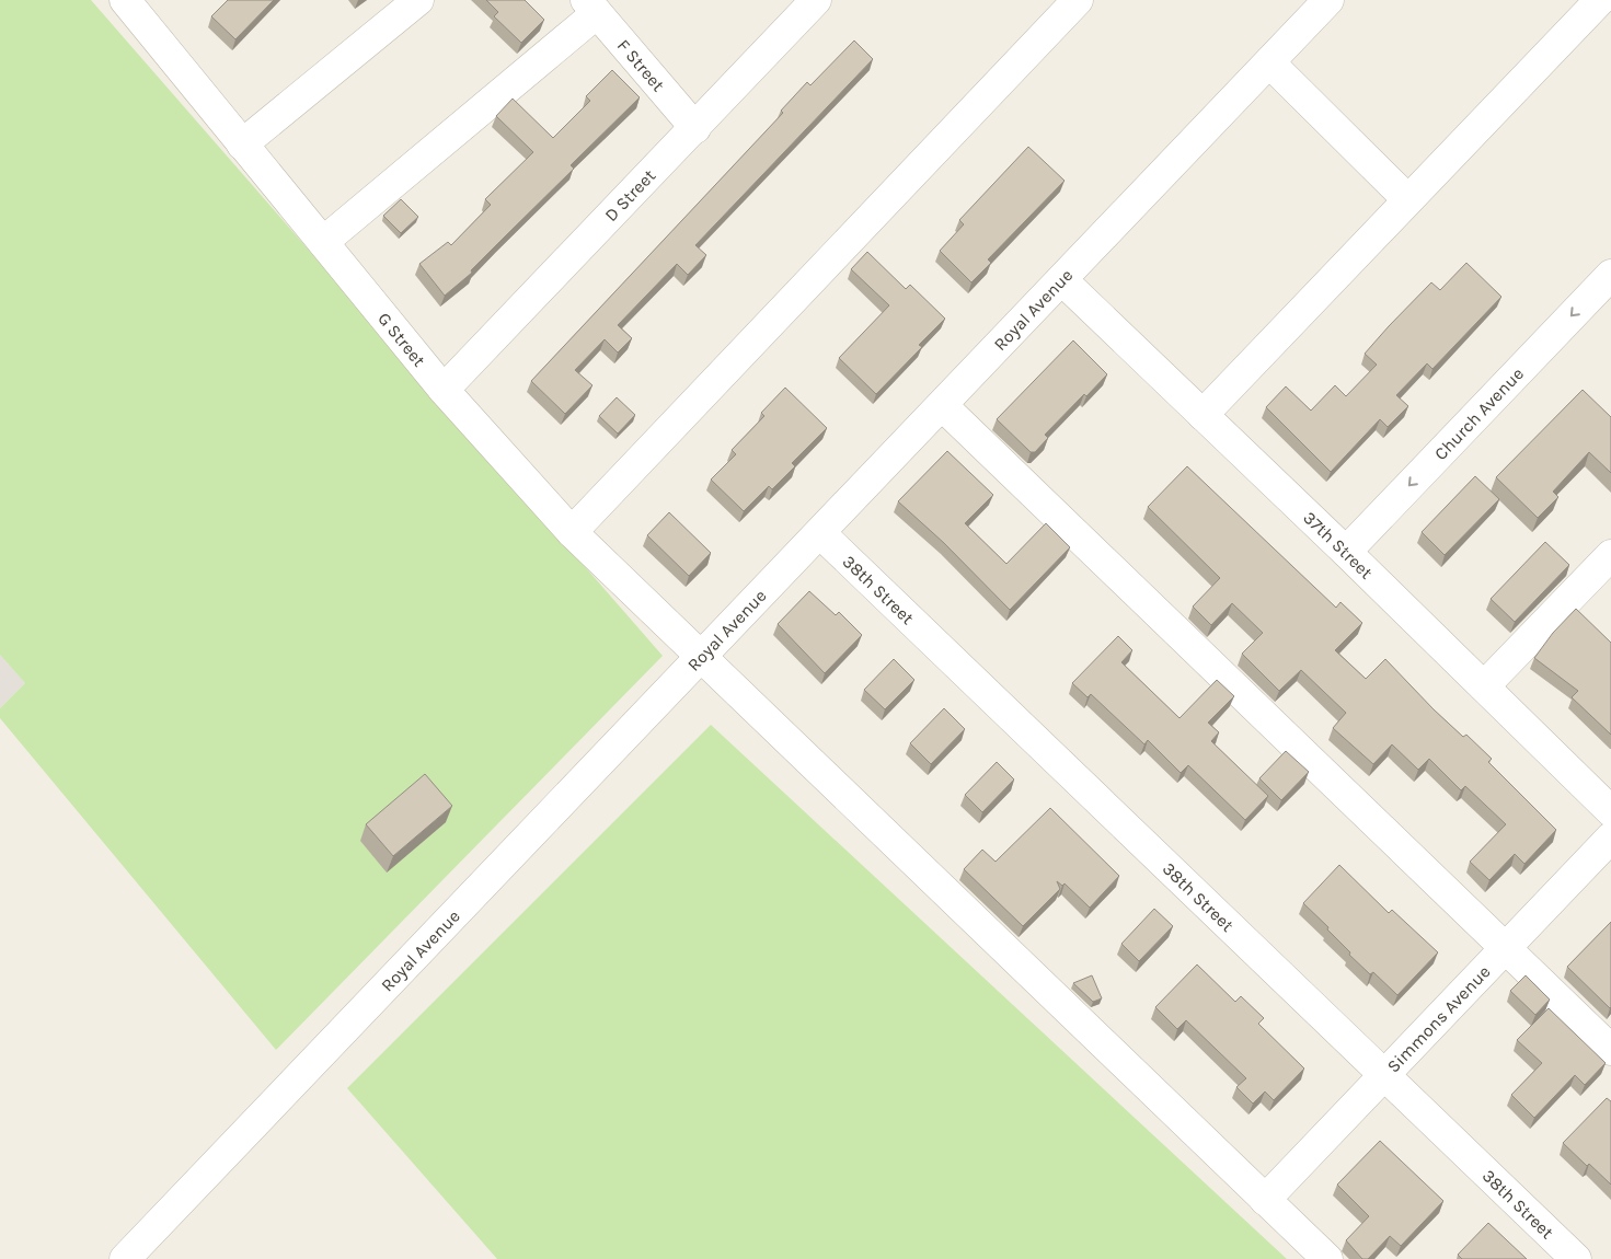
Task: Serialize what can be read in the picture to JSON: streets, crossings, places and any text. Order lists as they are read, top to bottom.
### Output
{
  "streets": {
    "street": [
      "F Street",
      "D Street",
      "Royal Avenue",
      "G Street",
      "Church Avenue",
      "37th Street",
      "38th Street",
      "Simmons Avenue"
    ]
  },
  "crossings": [
    ["F Street", "D Street"],
    ["D Street", "G Street"],
    ["Royal Avenue", "G Street"],
    ["Royal Avenue", "37th Street"],
    ["Royal Avenue", "38th Street"],
    ["G Street", "Simmons Avenue"],
    ["Church Avenue", "37th Street"],
    ["38th Street", "Simmons Avenue"]
  ]
}
